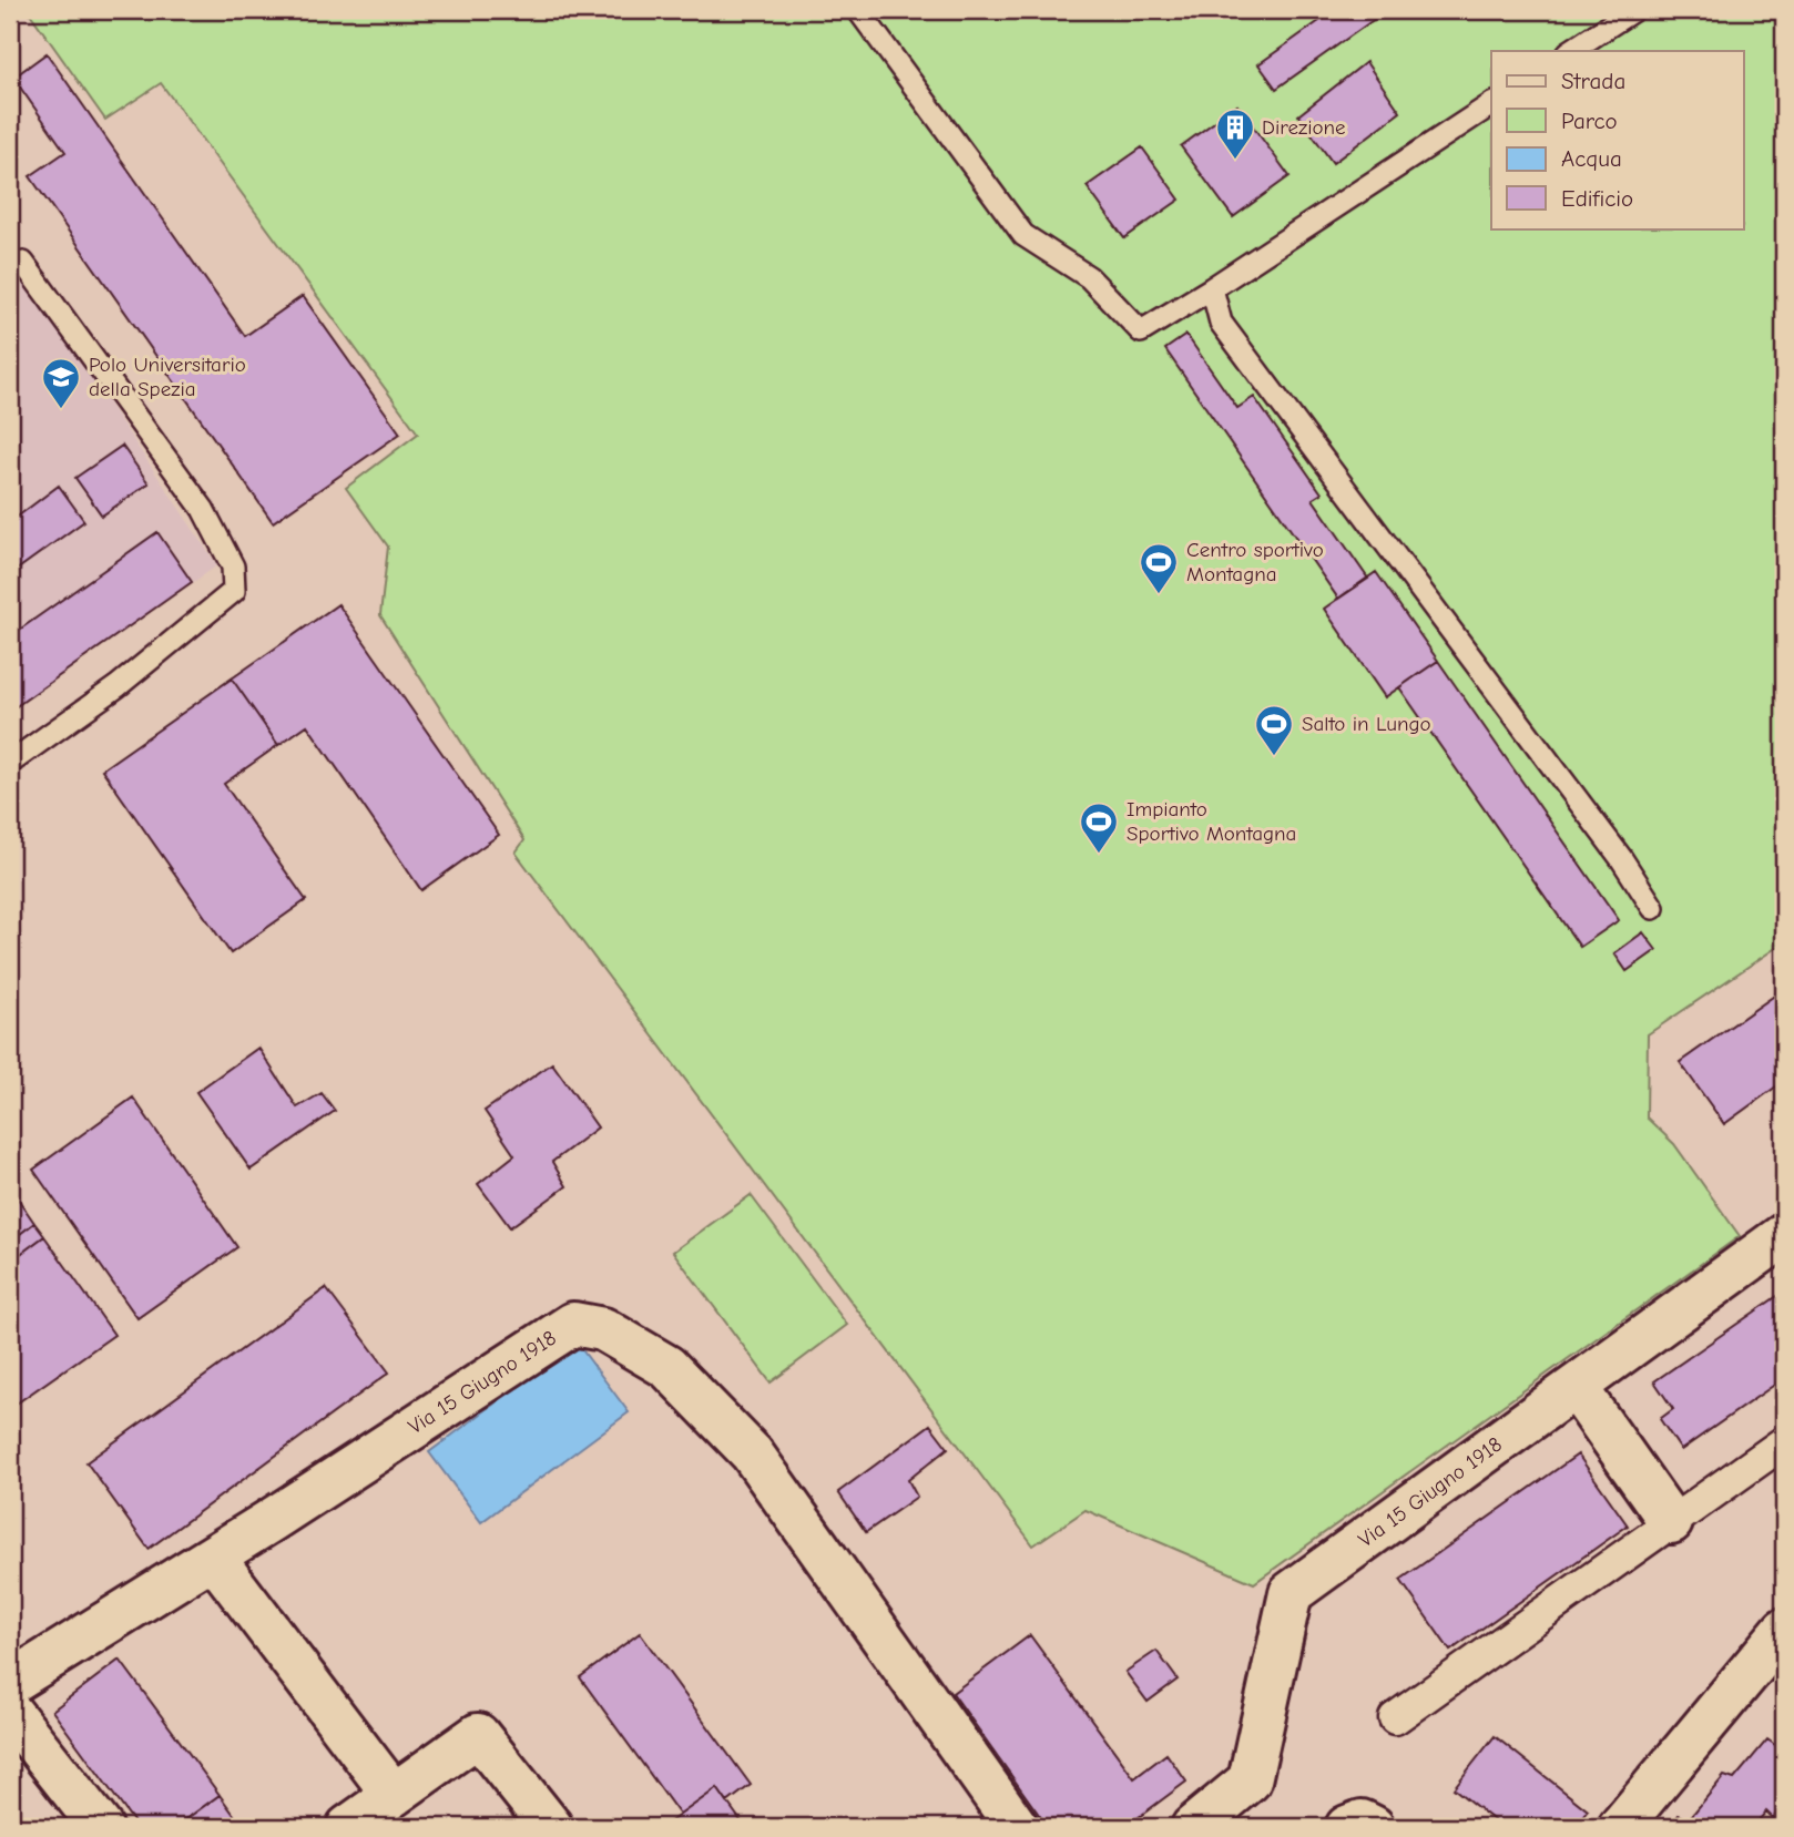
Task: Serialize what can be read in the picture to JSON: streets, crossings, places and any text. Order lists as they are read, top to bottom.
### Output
{
  "streets": {
    "street": ["Via 15 Giugno 1918"]
  },
  "places": {
    "building": ["Direzione"],
    "school or university": ["Polo Universitario della Spezia"],
    "sports": ["Centro sportivo Montagna", "Salto in Lungo", "Impianto Sportivo Montagna"]
  },
  "legend": [
    "Strada",
    "Parco",
    "Acqua",
    "Edificio"
  ]
}
